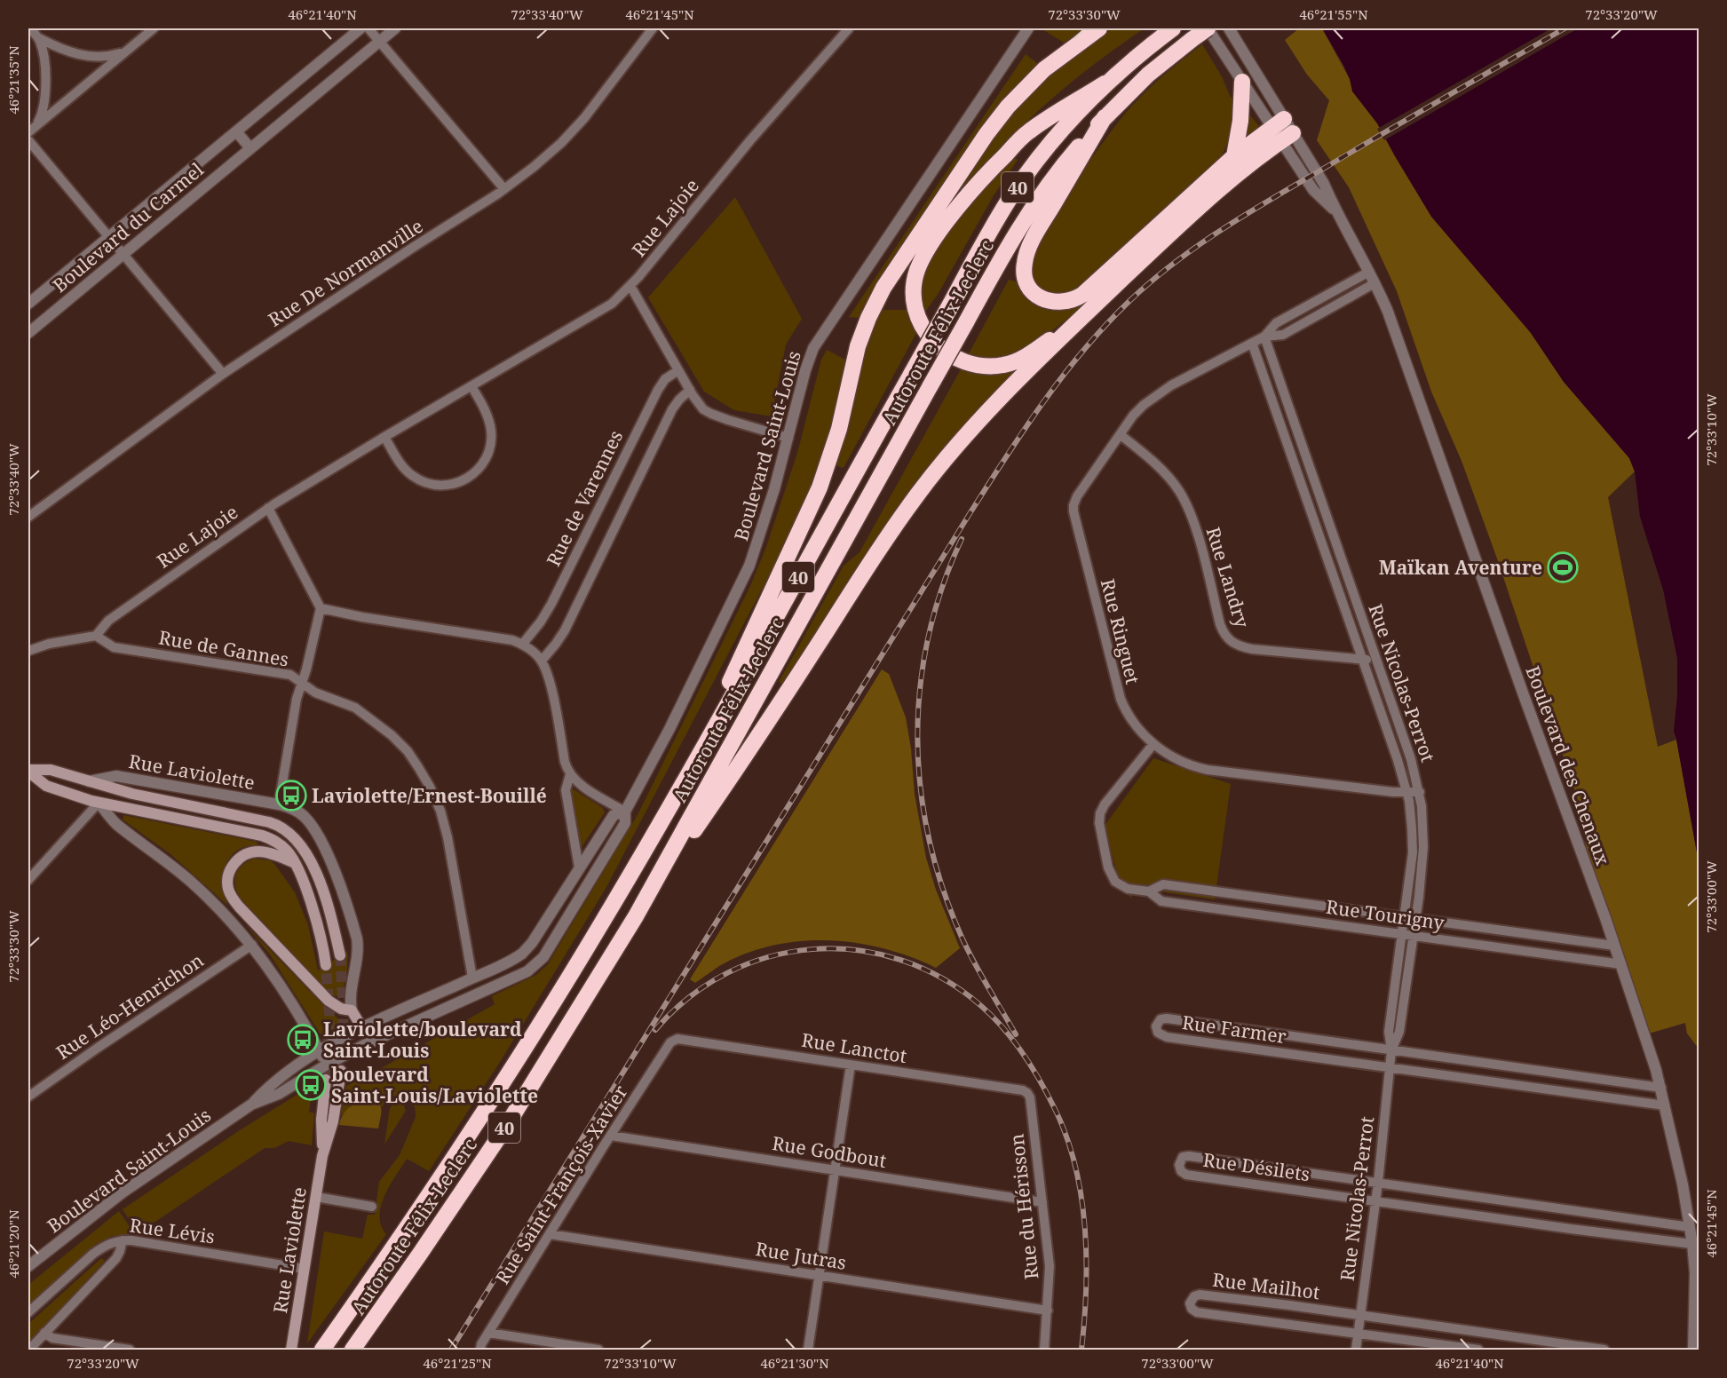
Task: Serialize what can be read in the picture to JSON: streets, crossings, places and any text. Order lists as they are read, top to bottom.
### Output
{
  "streets": {
    "highway": ["40", "Autoroute Félix-Leclerc"],
    "main road": ["Rue Laviolette"],
    "street": [
      "Rue Lajoie",
      "Boulevard du Carmel",
      "Rue De Normanville",
      "Boulevard Saint-Louis",
      "Rue de Varennes",
      "Rue Landry",
      "Rue Ringuet",
      "Rue de Gannes",
      "Rue Nicolas-Perrot",
      "Boulevard des Chenaux",
      "Rue Tourigny",
      "Rue Léo-Henrichon",
      "Rue Farmer",
      "Rue Lanctot",
      "Rue Godbout",
      "Rue Désilets",
      "Rue Saint-François-Xavier",
      "Rue du Hérisson",
      "Rue Lévis",
      "Rue Jutras",
      "Rue Mailhot"
    ]
  },
  "crossings": [
    ["Rue Lajoie", "Rue de Gannes"],
    ["Autoroute Félix-Leclerc", "Boulevard des Chenaux"],
    ["Boulevard Saint-Louis", "Rue de Gannes"],
    ["Rue Landry", "Rue Ringuet"],
    ["Rue Landry", "Rue Nicolas-Perrot"],
    ["Rue Ringuet", "Rue Nicolas-Perrot"],
    ["Rue Ringuet", "Boulevard des Chenaux"],
    ["Rue Ringuet", "Rue Tourigny"],
    ["Rue Nicolas-Perrot", "Rue Tourigny"],
    ["Rue Nicolas-Perrot", "Rue Farmer"],
    ["Rue Nicolas-Perrot", "Rue Désilets"],
    ["Rue Nicolas-Perrot", "Rue Mailhot"],
    ["Boulevard des Chenaux", "Rue Tourigny"],
    ["Boulevard des Chenaux", "Rue Farmer"],
    ["Boulevard des Chenaux", "Rue Désilets"],
    ["Rue Laviolette", "Rue Lévis"],
    ["Rue Lanctot", "Rue Saint-François-Xavier"],
    ["Rue Lanctot", "Rue du Hérisson"],
    ["Rue Godbout", "Rue Saint-François-Xavier"],
    ["Rue Godbout", "Rue du Hérisson"],
    ["Rue Saint-François-Xavier", "Rue Jutras"],
    ["Rue du Hérisson", "Rue Jutras"]
  ],
  "places": {
    "sports": ["Maïkan Aventure"],
    "bus stop": ["Laviolette/Ernest-Bouillé", "Laviolette/boulevard Saint-Louis", "boulevard Saint-Louis/Laviolette"]
  },
  "coordinates": [
    "46°21'40\"N",
    "72°33'40\"W",
    "46°21'45\"N",
    "72°33'30\"W",
    "46°21'55\"N",
    "72°33'20\"W",
    "46°21'35\"N",
    "72°33'10\"W",
    "72°33'00\"W",
    "46°21'20\"N",
    "46°21'25\"N",
    "46°21'30\"N"
  ]
}
